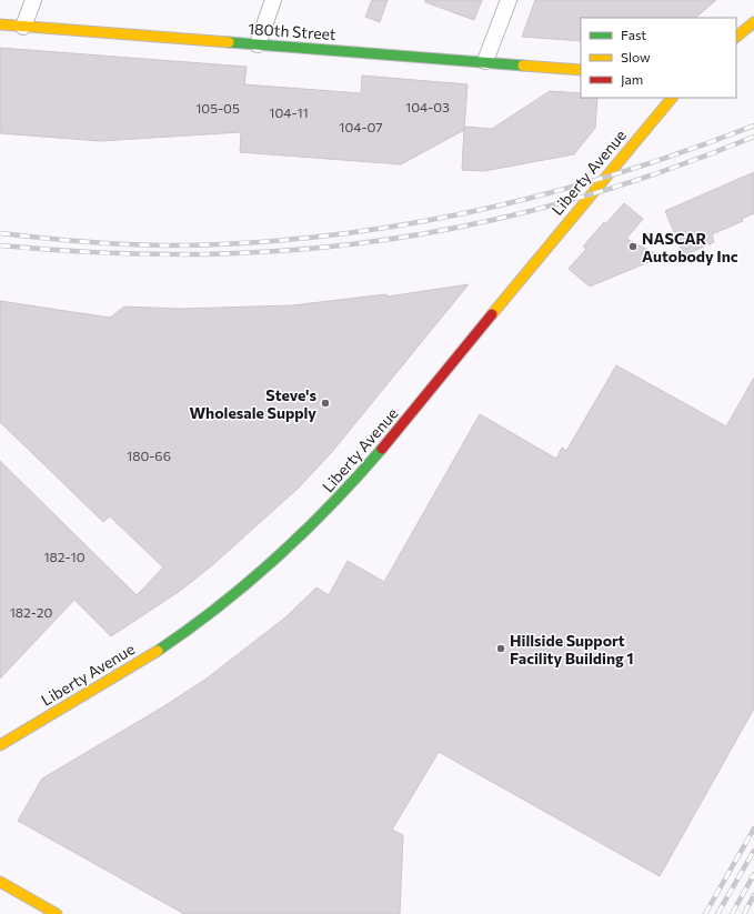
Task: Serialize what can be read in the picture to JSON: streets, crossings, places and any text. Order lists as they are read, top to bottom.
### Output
{
  "streets": {
    "main road": ["180th Street", "Liberty Avenue"]
  },
  "places": ["NASCAR Autobody Inc", "Steve's Wholesale Supply", "Hillside Support Facility Building 1"],
  "house_numbers": [
    "104-03",
    "105-05",
    "104-11",
    "104-07",
    "180-66",
    "182-10",
    "182-20"
  ],
  "legend": ["Fast", "Slow", "Jam"]
}
